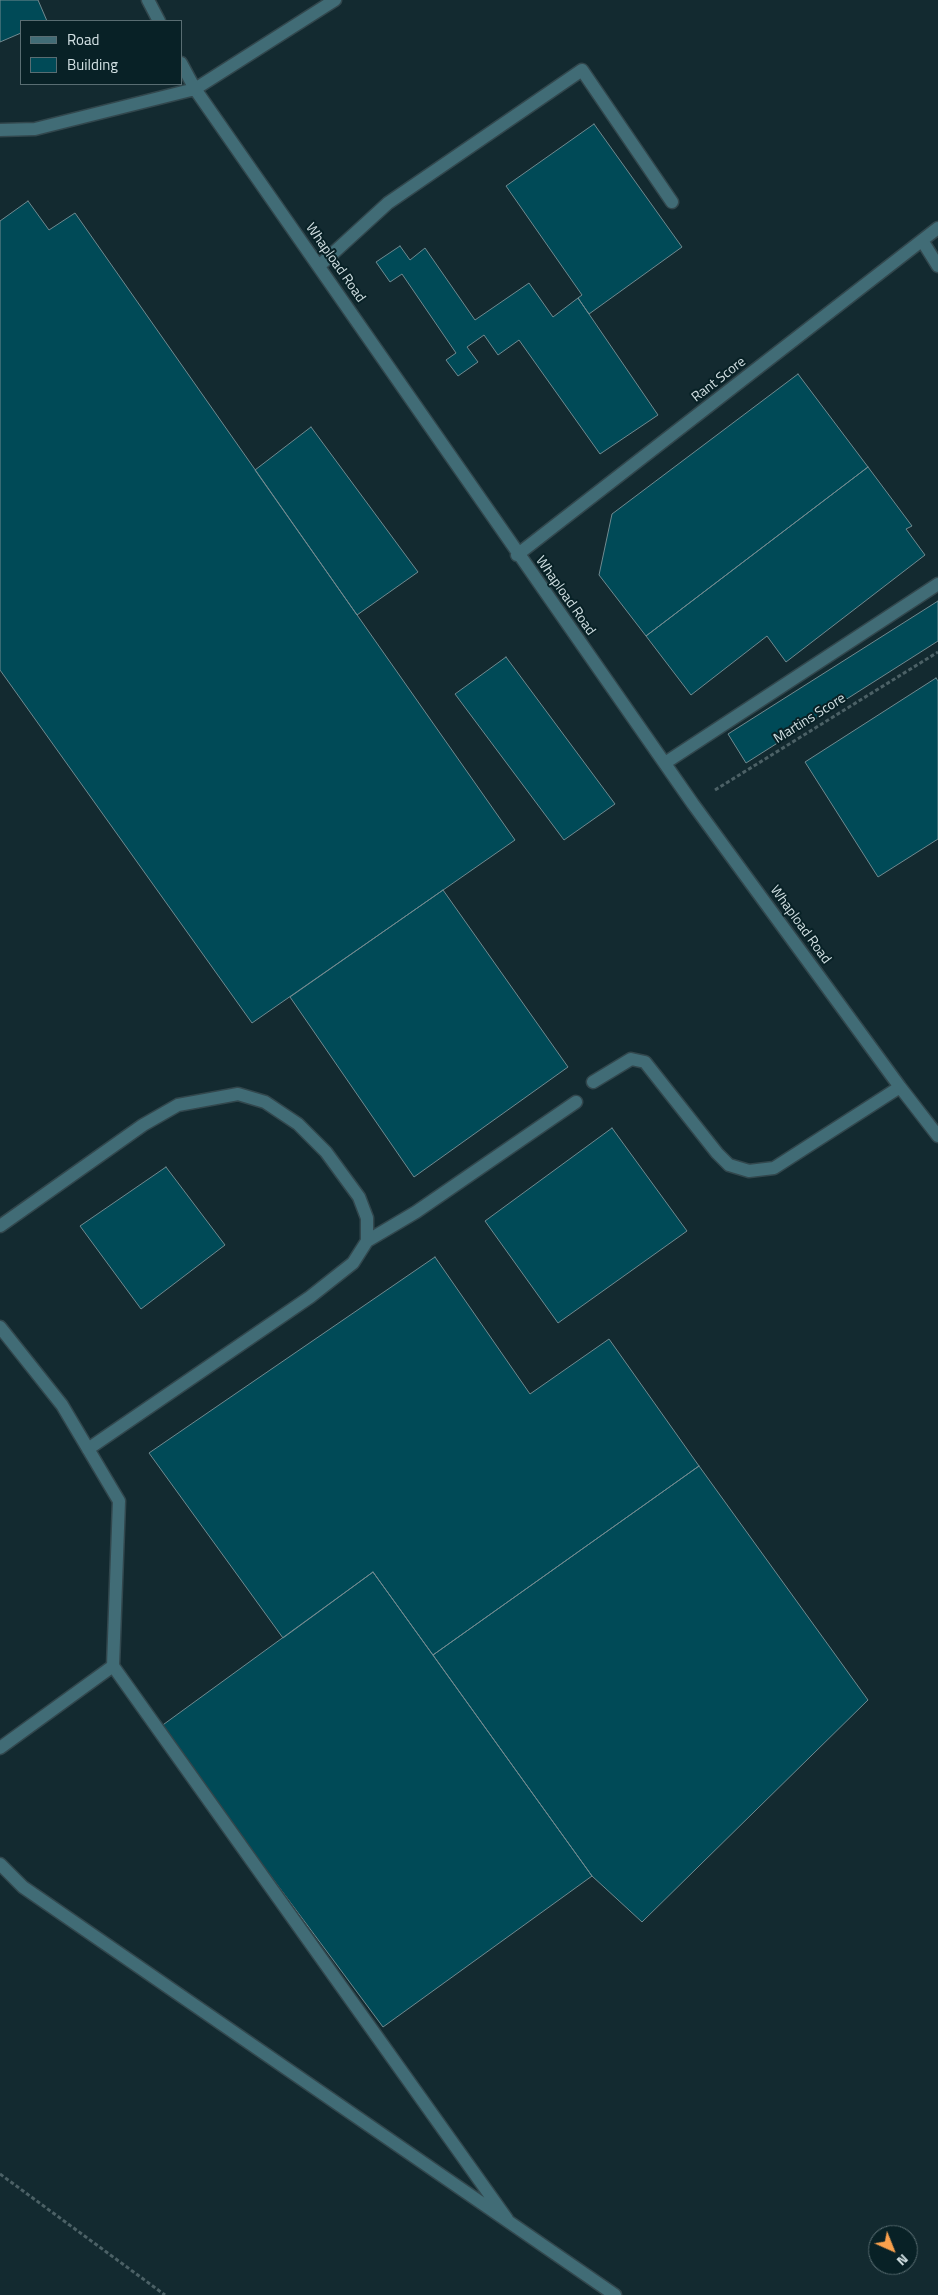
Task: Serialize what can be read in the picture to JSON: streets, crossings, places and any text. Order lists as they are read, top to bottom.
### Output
{
  "streets": {
    "street": ["Whapload Road", "Rant Score"],
    "path": ["Martins Score"]
  },
  "crossings": [
    ["Whapload Road", "Rant Score"],
    ["Whapload Road", "Martins Score"]
  ],
  "legend": ["Road", "Building"],
  "north": "bottom right"
}
